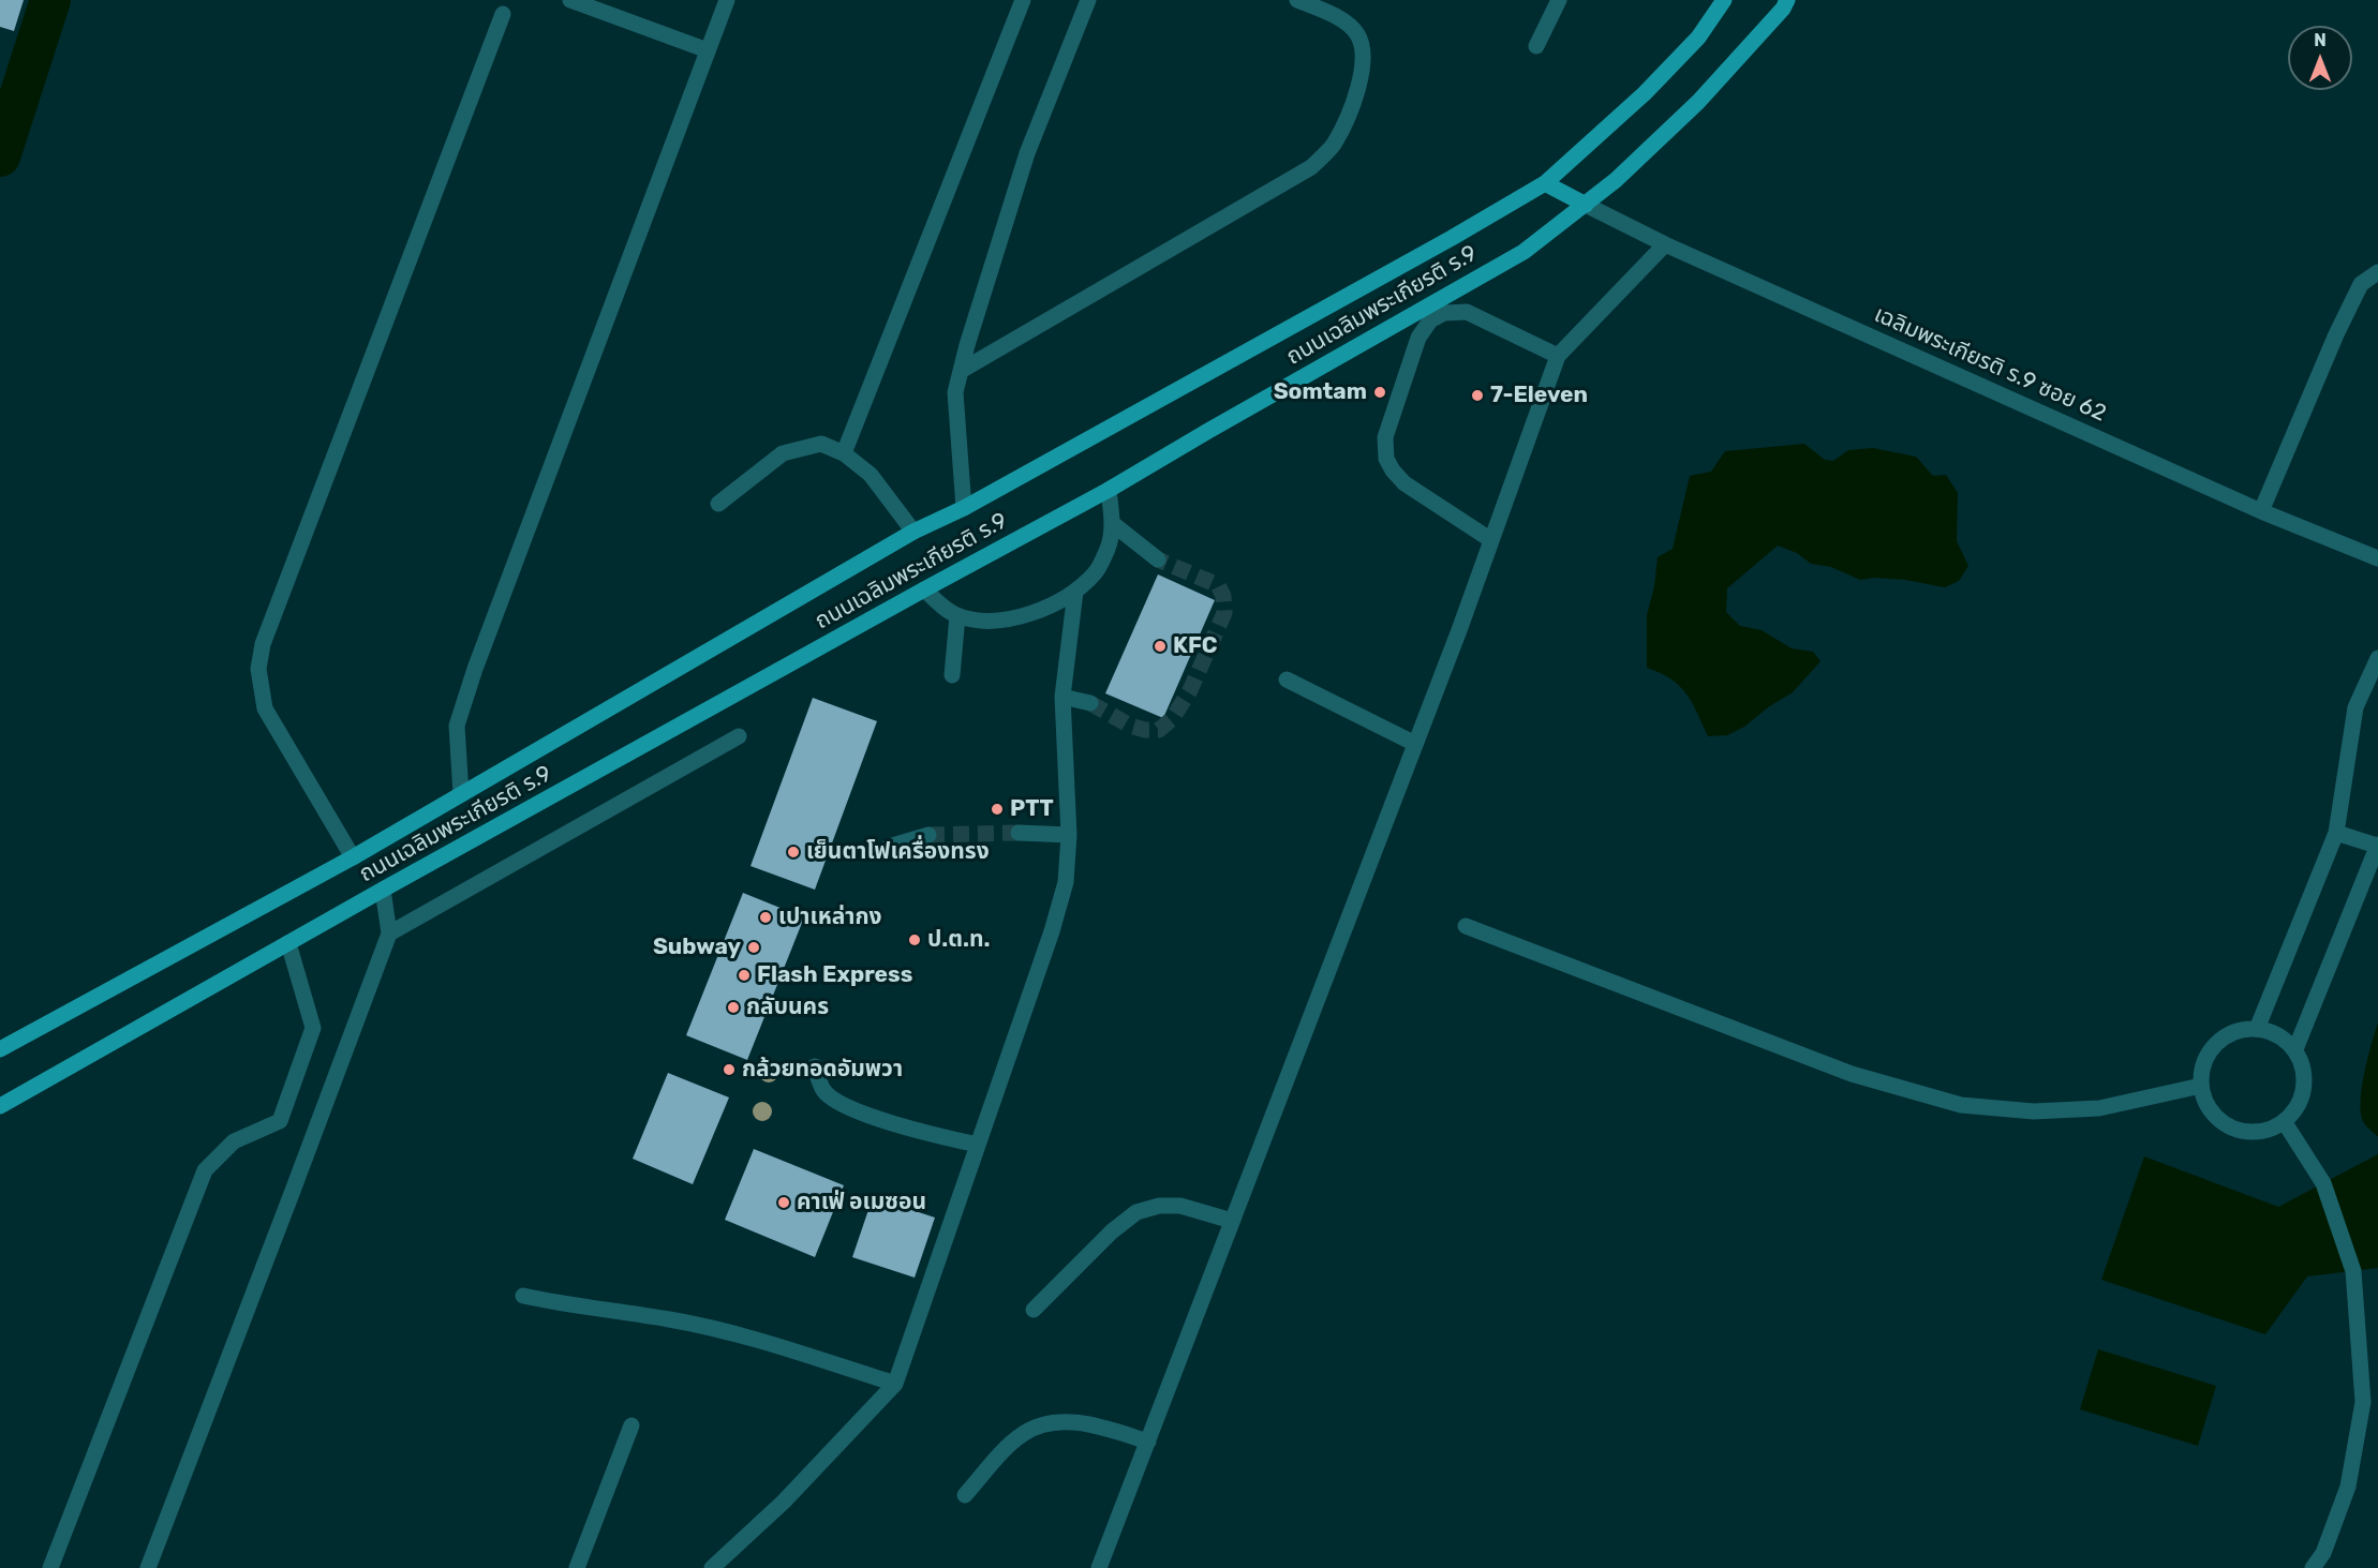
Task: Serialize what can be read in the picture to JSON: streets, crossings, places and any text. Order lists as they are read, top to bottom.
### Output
{
  "streets": {
    "main road": ["ถนนเฉลิมพระเกียรติ ร.9"],
    "street": ["เฉลิมพระเกียรติ ร.9 ซอย 62"]
  },
  "crossings": [
    ["ถนนเฉลิมพระเกียรติ ร.9", "เฉลิมพระเกียรติ ร.9 ซอย 62"]
  ],
  "places": [
    "Somtam",
    "7-Eleven",
    "KFC",
    "PTT",
    "เย็นตาโฟเครื่องทรง",
    "เปาเหล่ากง",
    "ป.ต.ท.",
    "Subway",
    "Flash Express",
    "กลับนคร",
    "กล้วยทอดอัมพวา",
    "คาเฟ่ อเมซอน"
  ],
  "north": "top"
}
